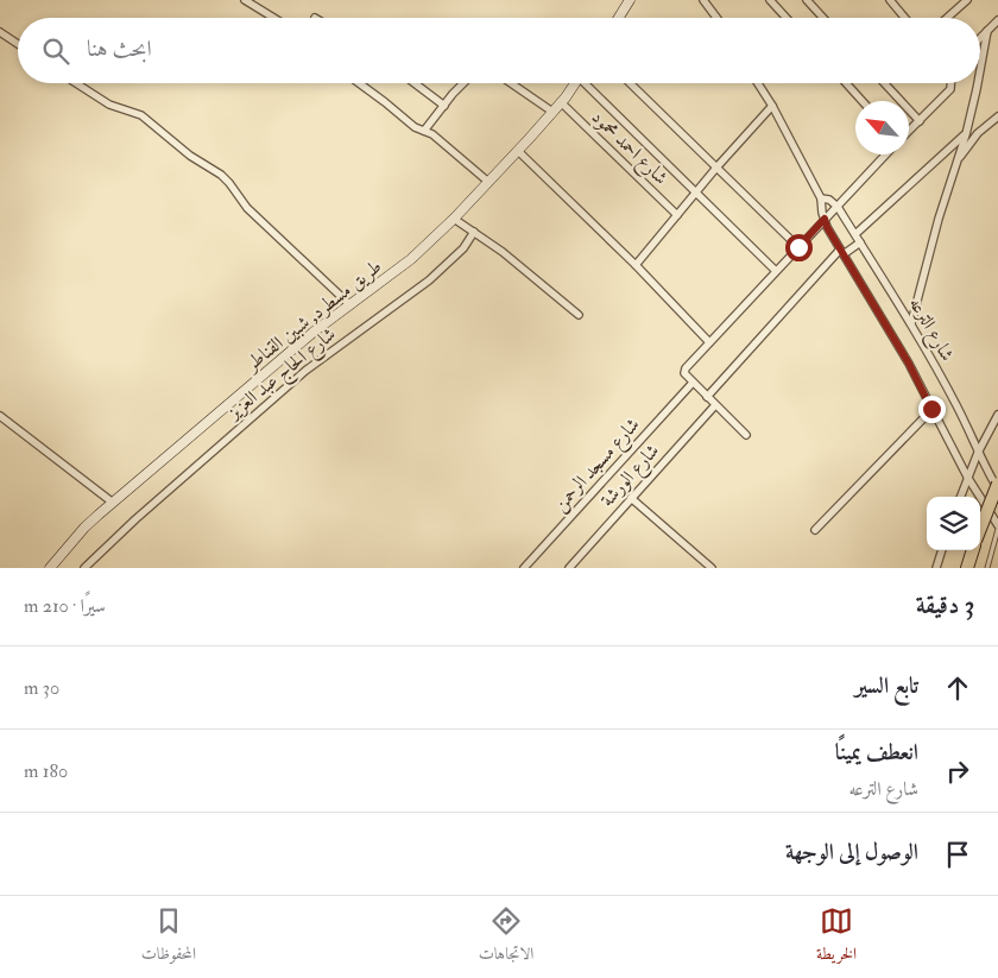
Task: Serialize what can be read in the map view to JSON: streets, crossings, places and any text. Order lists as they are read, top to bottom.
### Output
{
  "streets": {
    "main road": ["طريق مسطرد, شبين القناطر"],
    "street": [
      "شارع احمد محمود",
      "شارع الترعه",
      "شارع الحاج عبد العزيز",
      "شارع مسجد الرحمن",
      "شارع الورشة"
    ]
  },
  "crossings": [
    ["شارع احمد محمود", "طريق مسطرد, شبين القناطر"]
  ],
  "north": "top left",
  "page": {
    "search": "ابحث هنا",
    "heading": ["3 دقيقة", "سيرًا · 210 m"],
    "list": [
      ["تابع السير", "30 m"],
      ["انعطف يمينًا", "شارع الترعه", "180 m"],
      "الوصول إلى الوجهة"
    ],
    "nav": ["الخريطة", "الاتجاهات", "المحفوظات"]
  }
}
